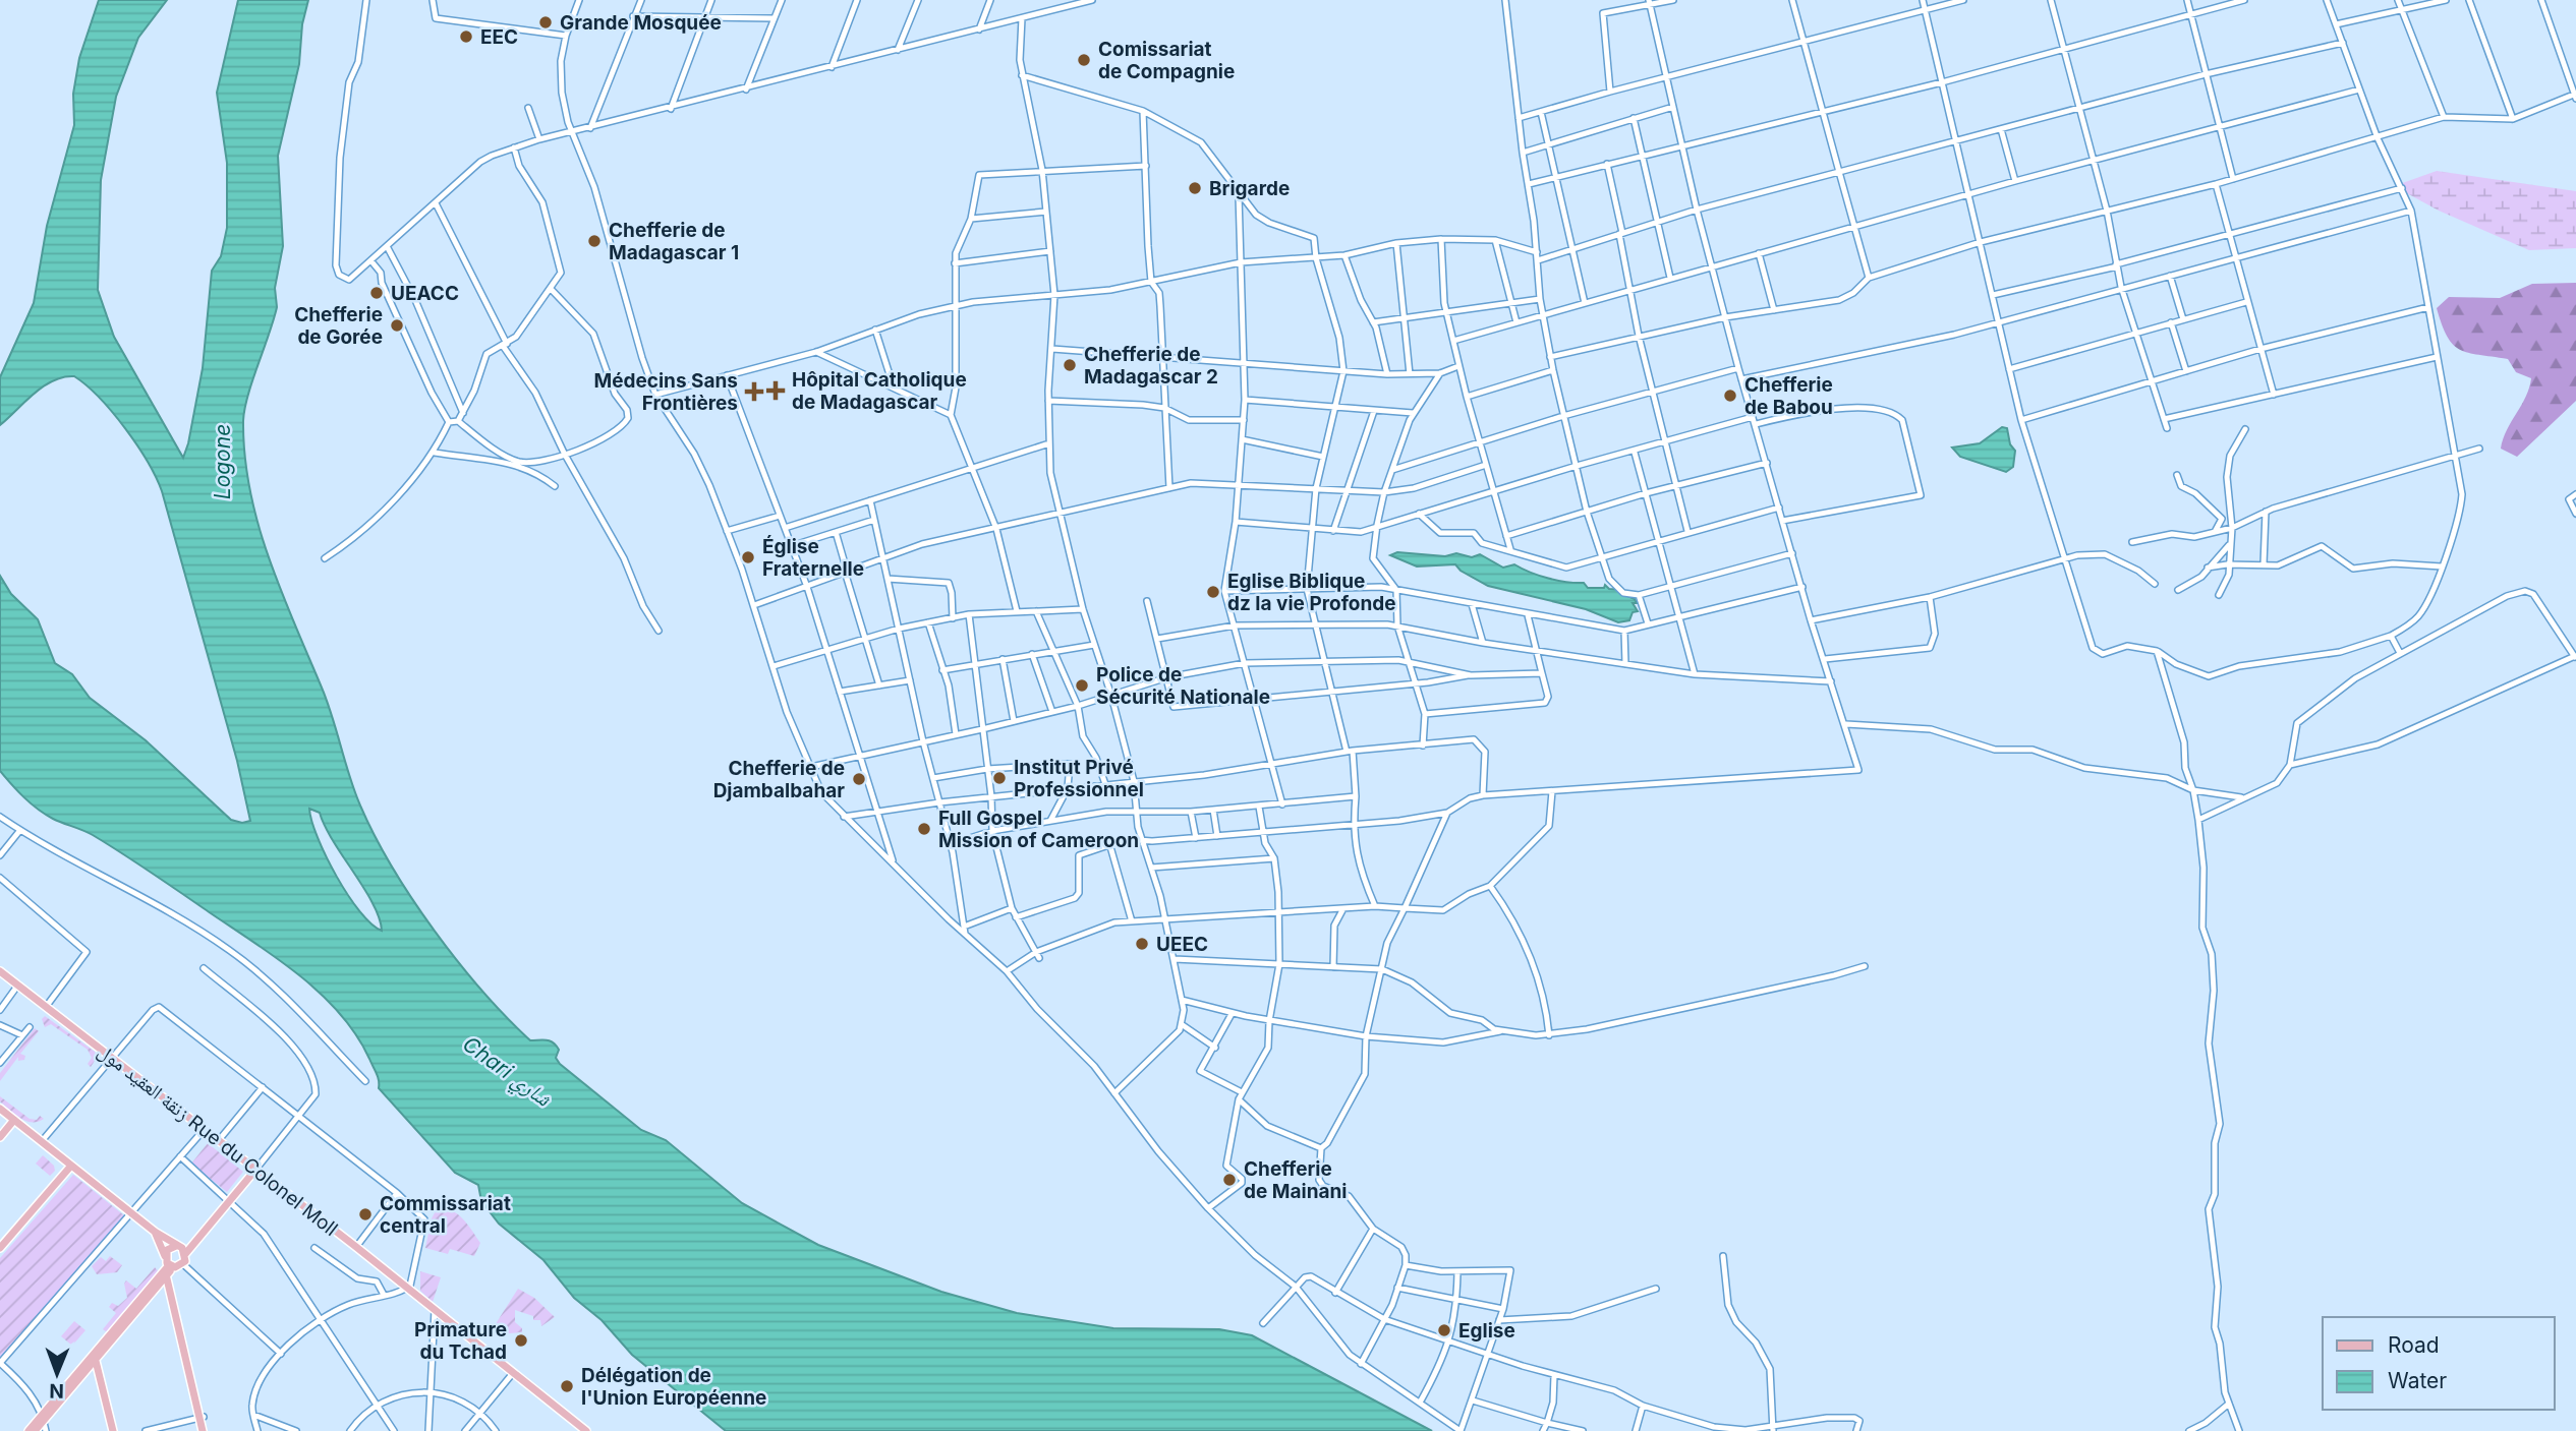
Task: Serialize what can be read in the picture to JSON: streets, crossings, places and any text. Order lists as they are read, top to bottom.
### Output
{
  "streets": {
    "main road": ["زنقة العقيد مول Rue du Colonel Moll"]
  },
  "water": ["Logone", "Chari شاري"],
  "places": {
    "other": [
      "Grande Mosquée",
      "EEC",
      "Comissariat de Compagnie",
      "Brigarde",
      "Chefferie de Madagascar 1",
      "UEACC",
      "Chefferie de Gorée",
      "Chefferie de Madagascar 2",
      "Chefferie de Babou",
      "Église Fraternelle",
      "Eglise Biblique dz la vie Profonde",
      "Police de Sécurité Nationale",
      "Institut Privé Professionnel",
      "Chefferie de Djambalbahar",
      "Full Gospel Mission of Cameroon",
      "UEEC",
      "Chefferie de Mainani",
      "Commissariat central",
      "Eglise",
      "Primature du Tchad",
      "Délégation de l'Union Européenne"
    ],
    "health": ["Hôpital Catholique de Madagascar", "Médecins Sans Frontières"]
  },
  "legend": ["Road", "Water"],
  "north": "bottom"
}
